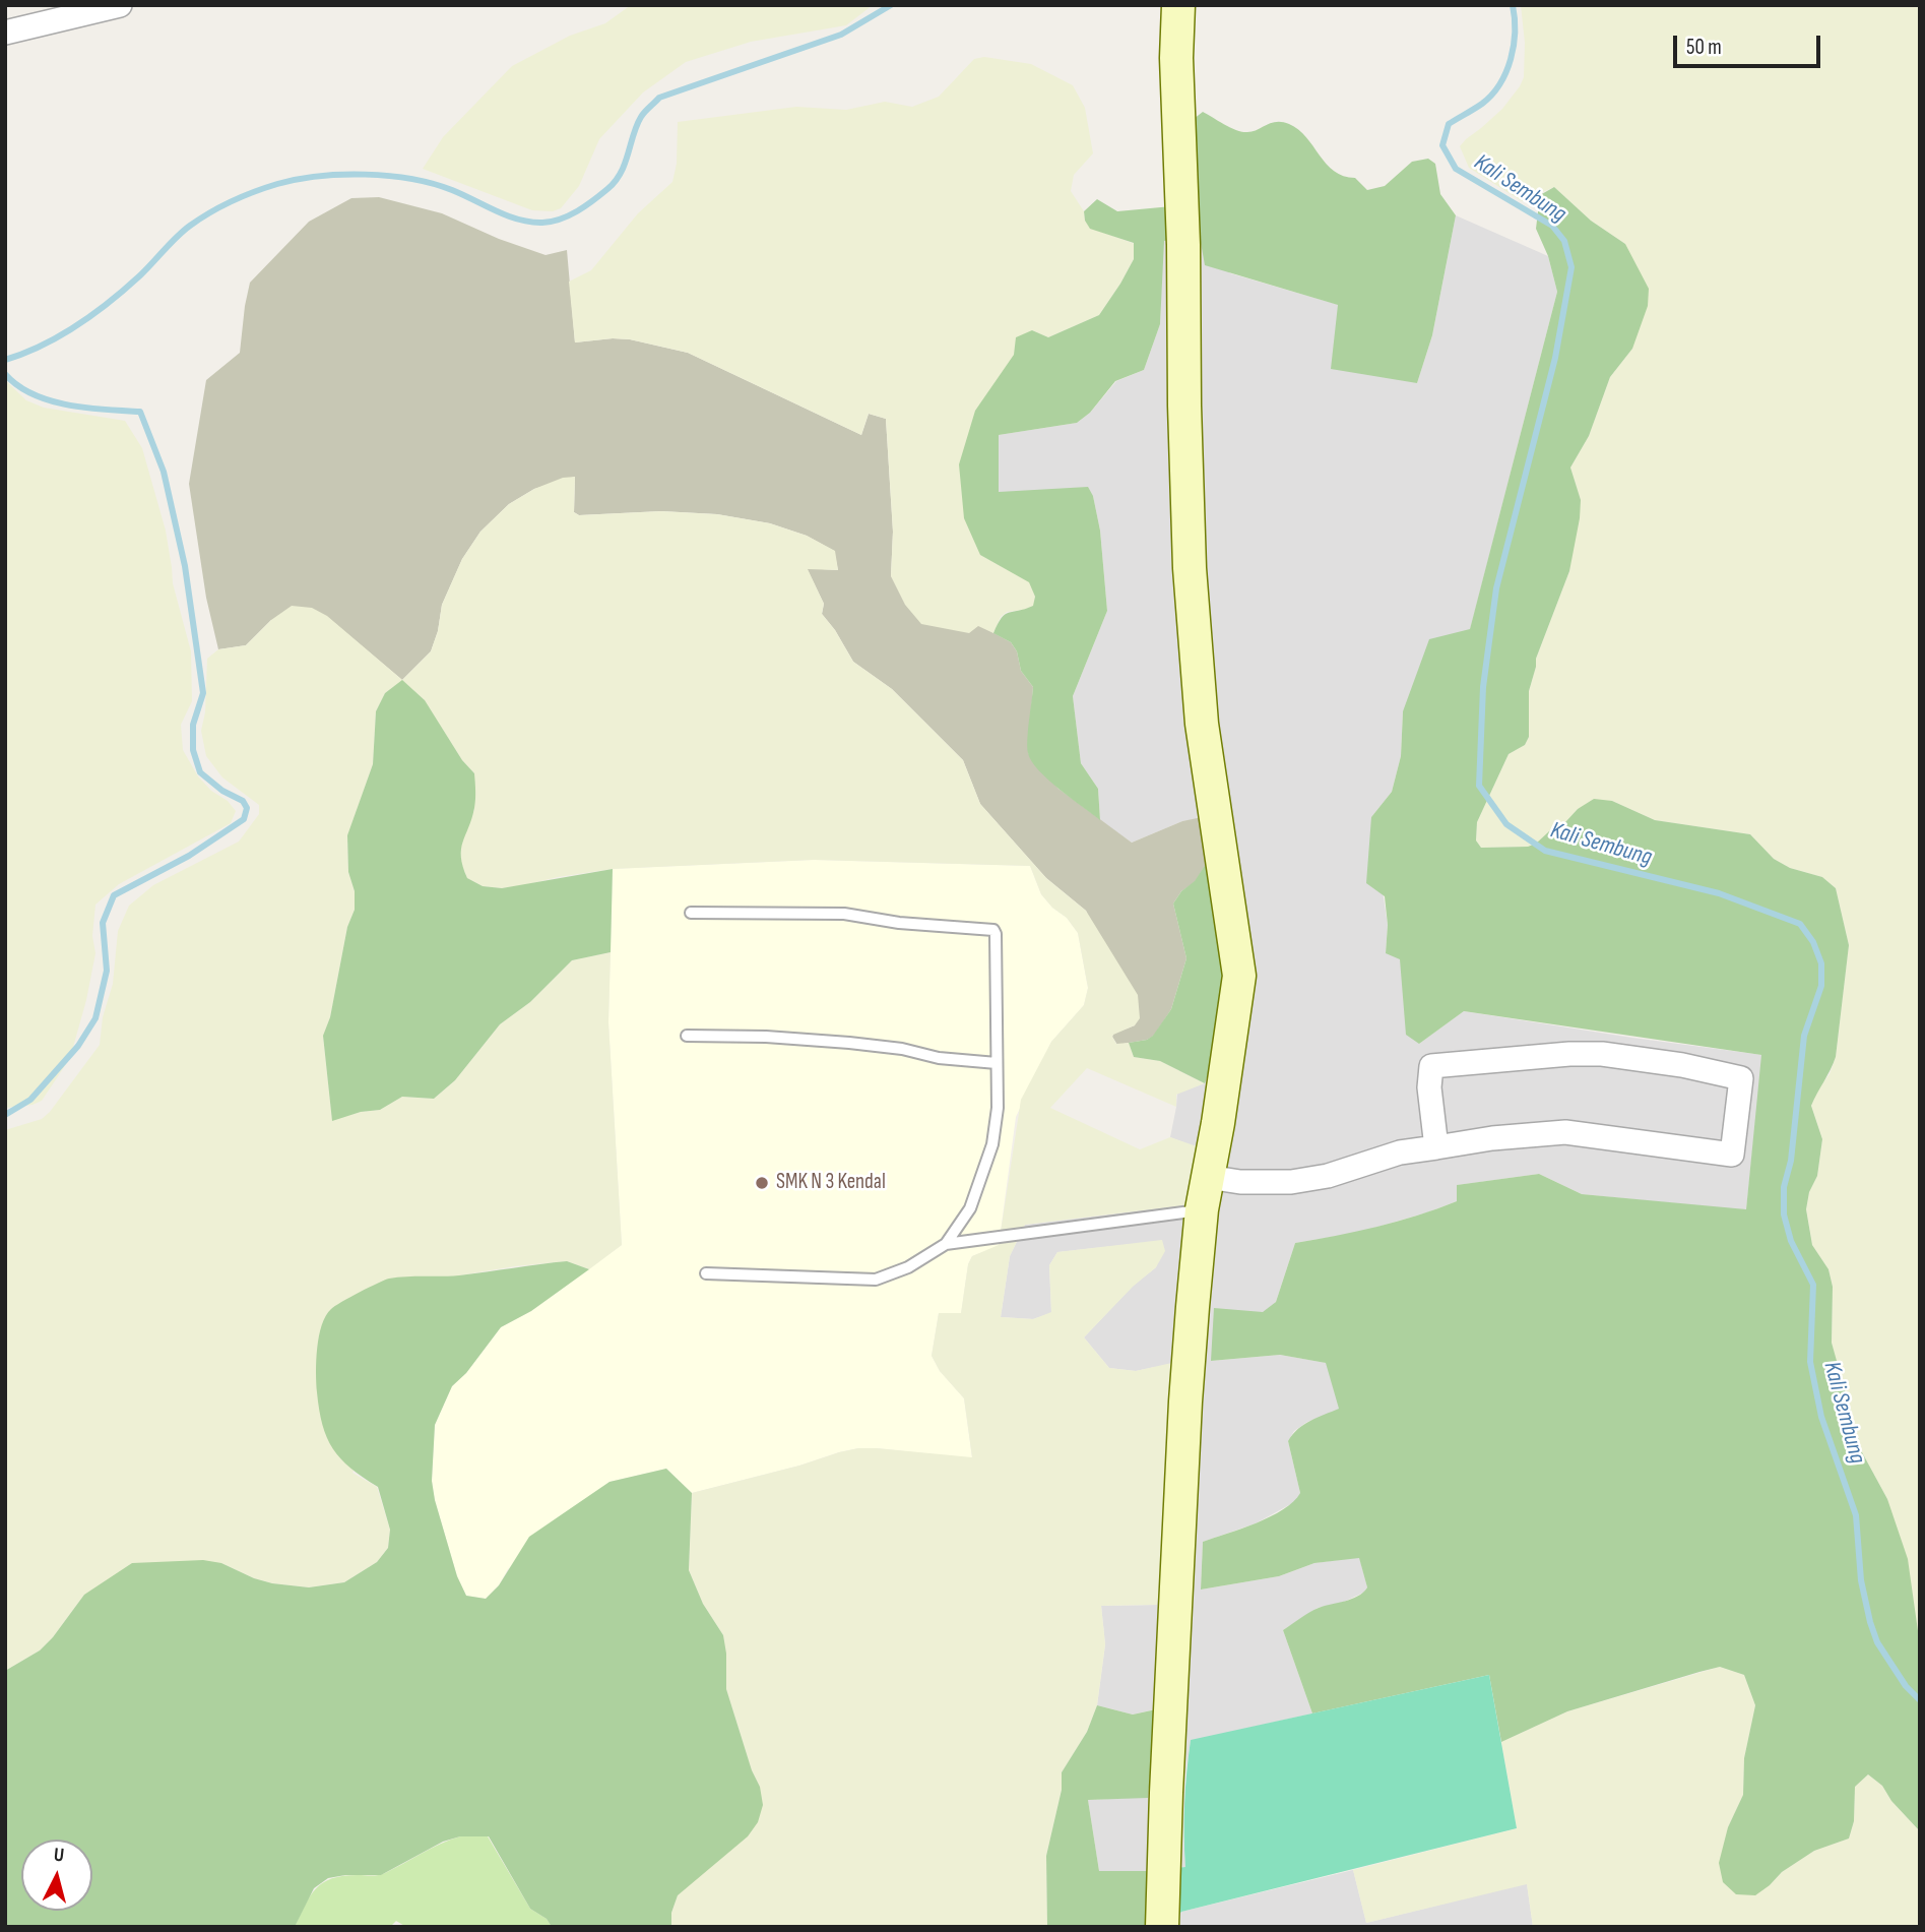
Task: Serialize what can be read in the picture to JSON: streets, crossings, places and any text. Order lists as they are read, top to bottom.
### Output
{
  "water": ["Kali Sembung"],
  "places": ["SMK N 3 Kendal"],
  "scale_bar": "50 m",
  "north": "top"
}
